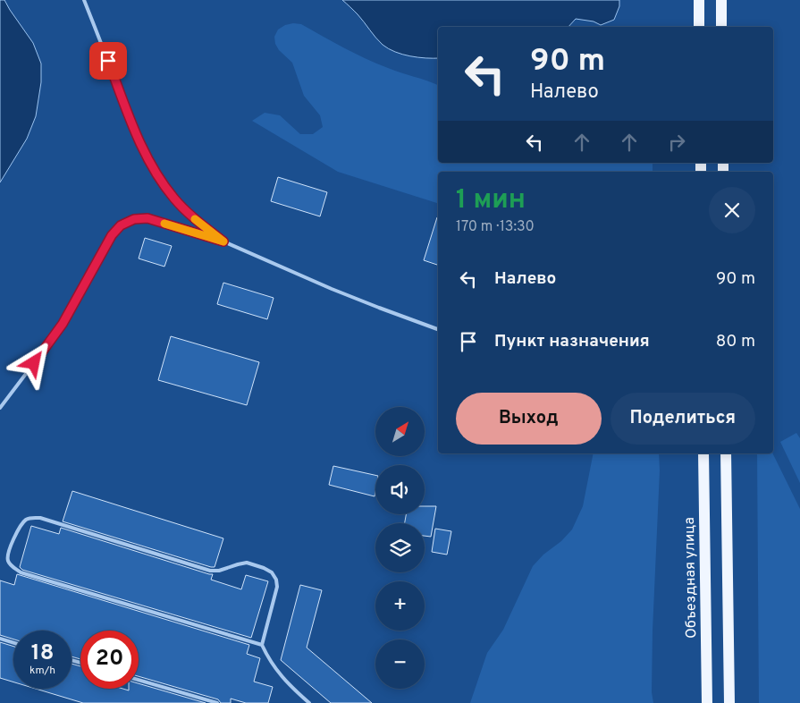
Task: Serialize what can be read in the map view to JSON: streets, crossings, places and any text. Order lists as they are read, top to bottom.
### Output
{
  "streets": {
    "main road": ["Объездная улица"]
  },
  "north": "top right",
  "page": {
    "turn": ["90 m", "Налево"],
    "heading": ["1 мин", "170 m · 13:30"],
    "list": [
      {
        "name": "Налево",
        "value": "90 m"
      },
      {
        "name": "Пункт назначения",
        "value": "80 m"
      }
    ],
    "buttons": ["Выход", "Поделиться"],
    "map_buttons": ["+", "−"],
    "speed": "18 km/h",
    "limit": "20"
  }
}
